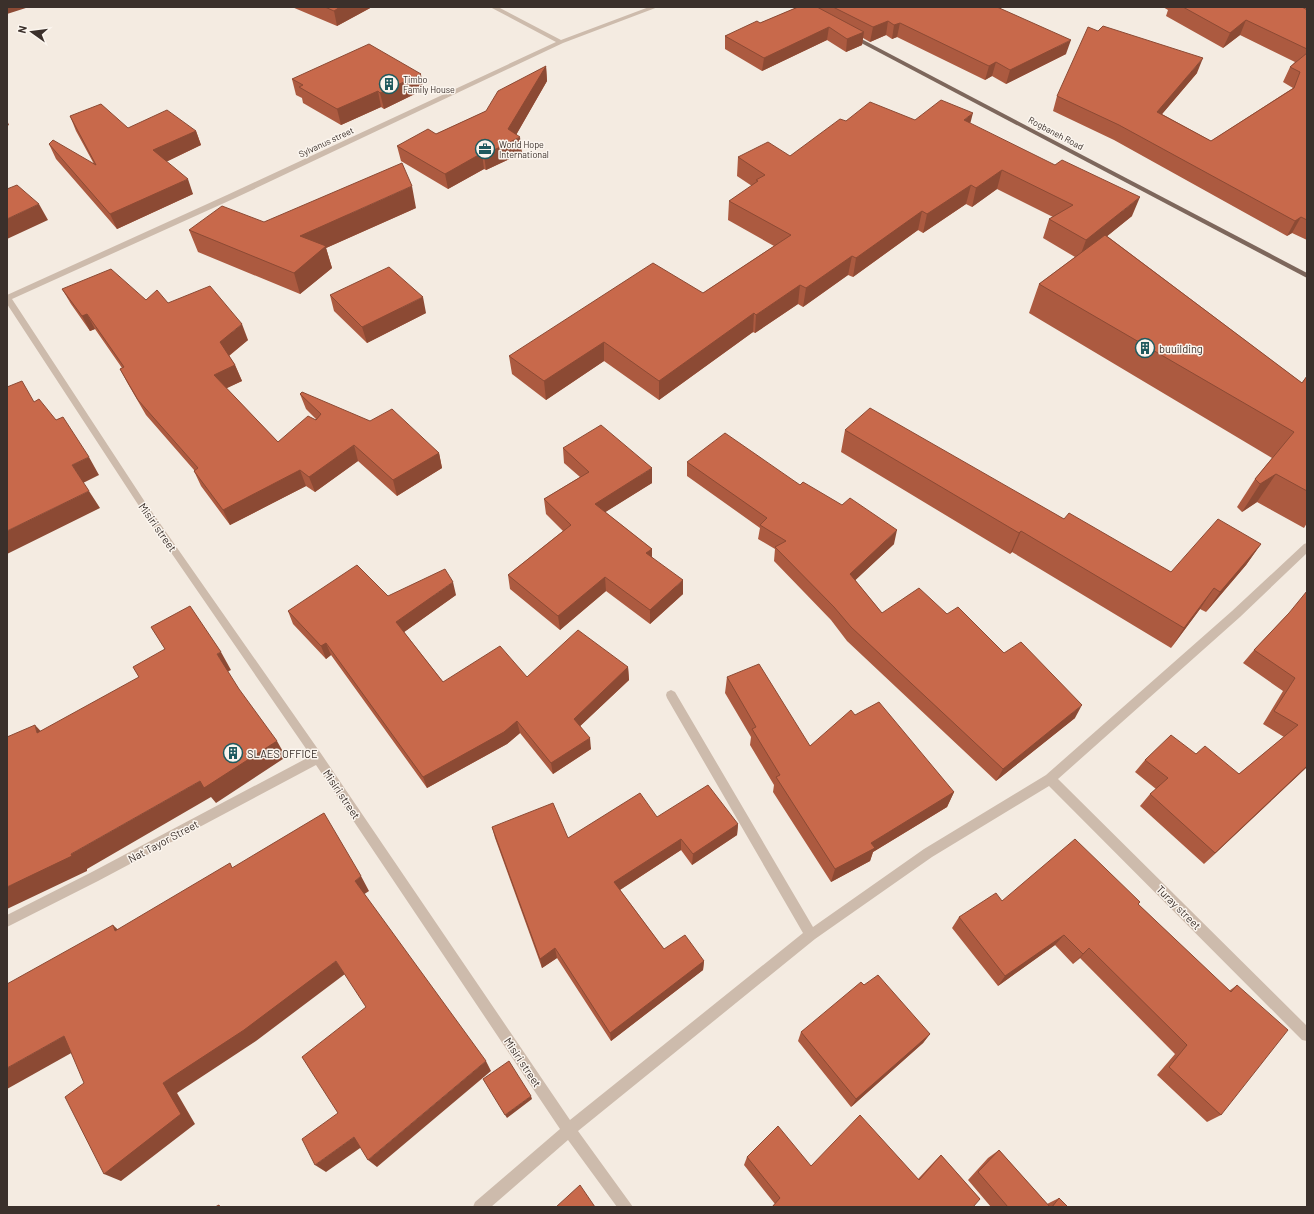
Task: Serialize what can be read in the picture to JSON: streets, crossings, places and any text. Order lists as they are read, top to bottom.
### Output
{
  "streets": {
    "main road": ["Rogbaneh Road"],
    "street": [
      "Sylvanus street",
      "Misiri street",
      "Nat Tayor Street",
      "Turay street"
    ]
  },
  "crossings": [
    ["Sylvanus street", "Misiri street"],
    ["Misiri street", "Nat Tayor Street"]
  ],
  "places": {
    "building": ["Timbo Family House", "buuilding", "SLAES OFFICE"],
    "office": ["World Hope International"]
  },
  "north": "left"
}
